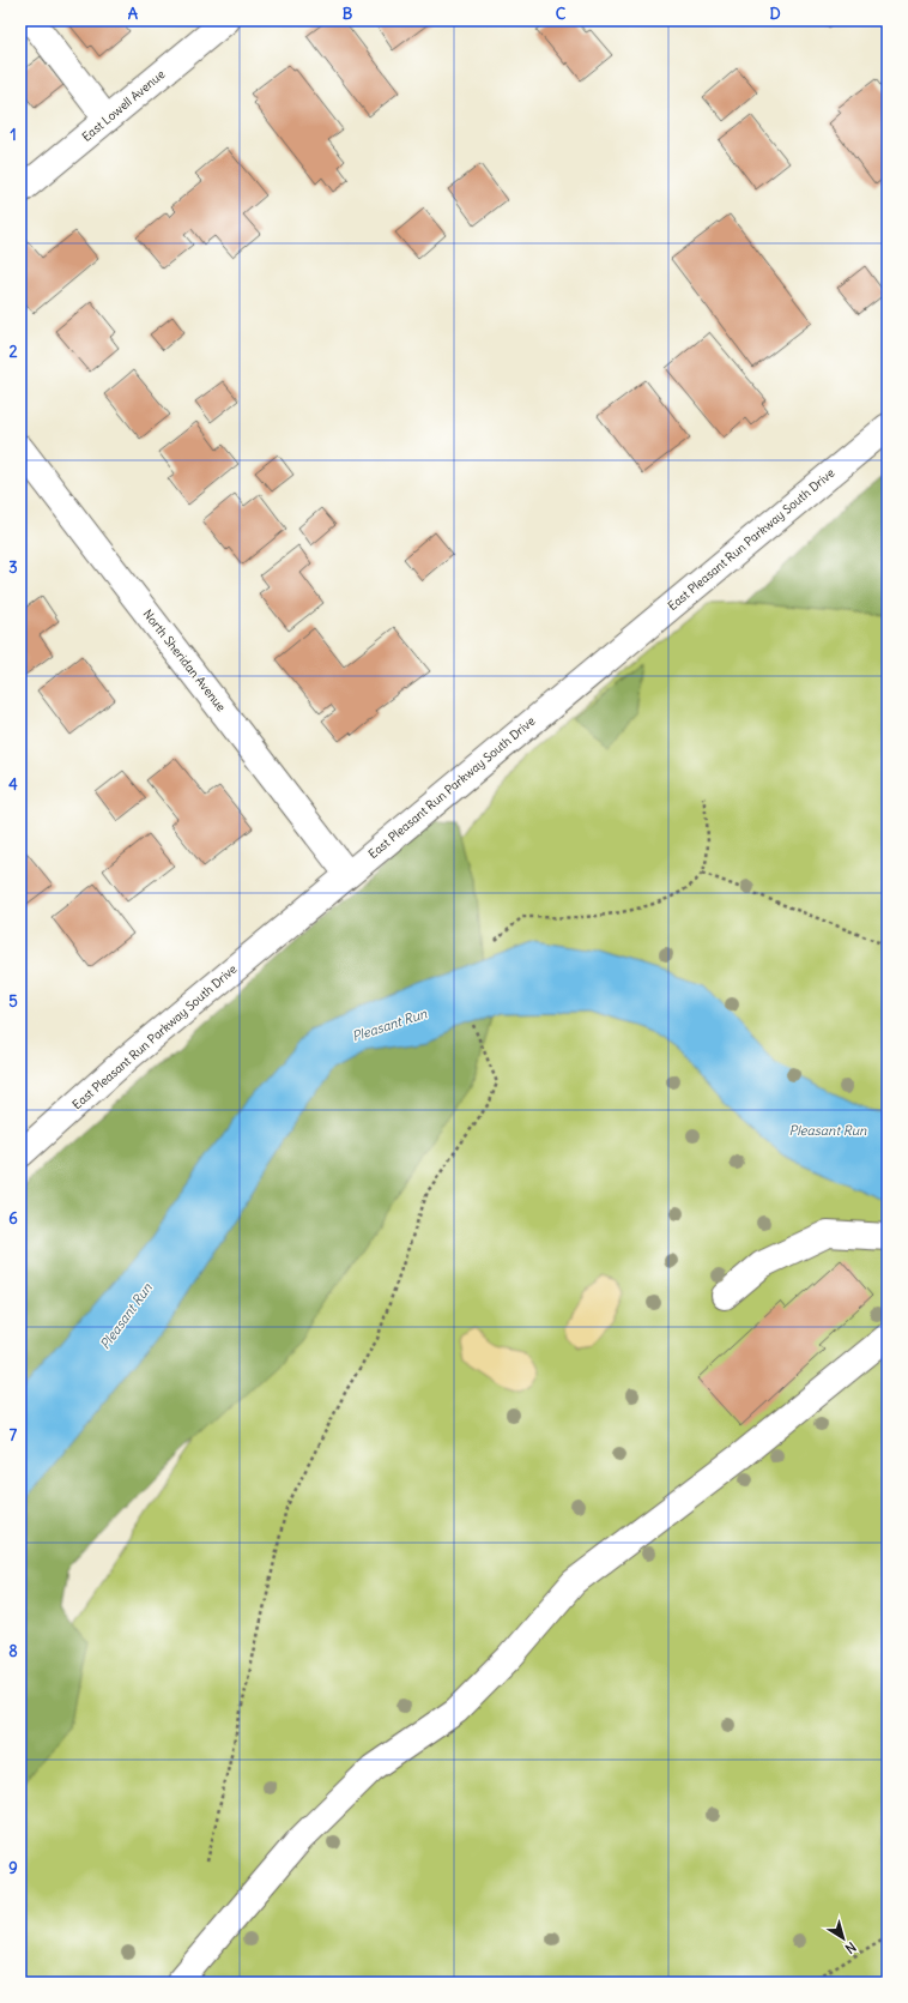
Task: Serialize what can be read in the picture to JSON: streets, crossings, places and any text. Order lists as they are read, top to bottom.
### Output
{
  "streets": {
    "street": ["East Lowell Avenue", "East Pleasant Run Parkway South Drive", "North Sheridan Avenue"]
  },
  "crossings": [
    ["East Pleasant Run Parkway South Drive", "North Sheridan Avenue"]
  ],
  "water": ["Pleasant Run"],
  "north": "bottom right",
  "grid": {
    "columns": [
      "A",
      "B",
      "C",
      "D"
    ],
    "rows": [
      "1",
      "2",
      "3",
      "4",
      "5",
      "6",
      "7",
      "8",
      "9"
    ]
  }
}
